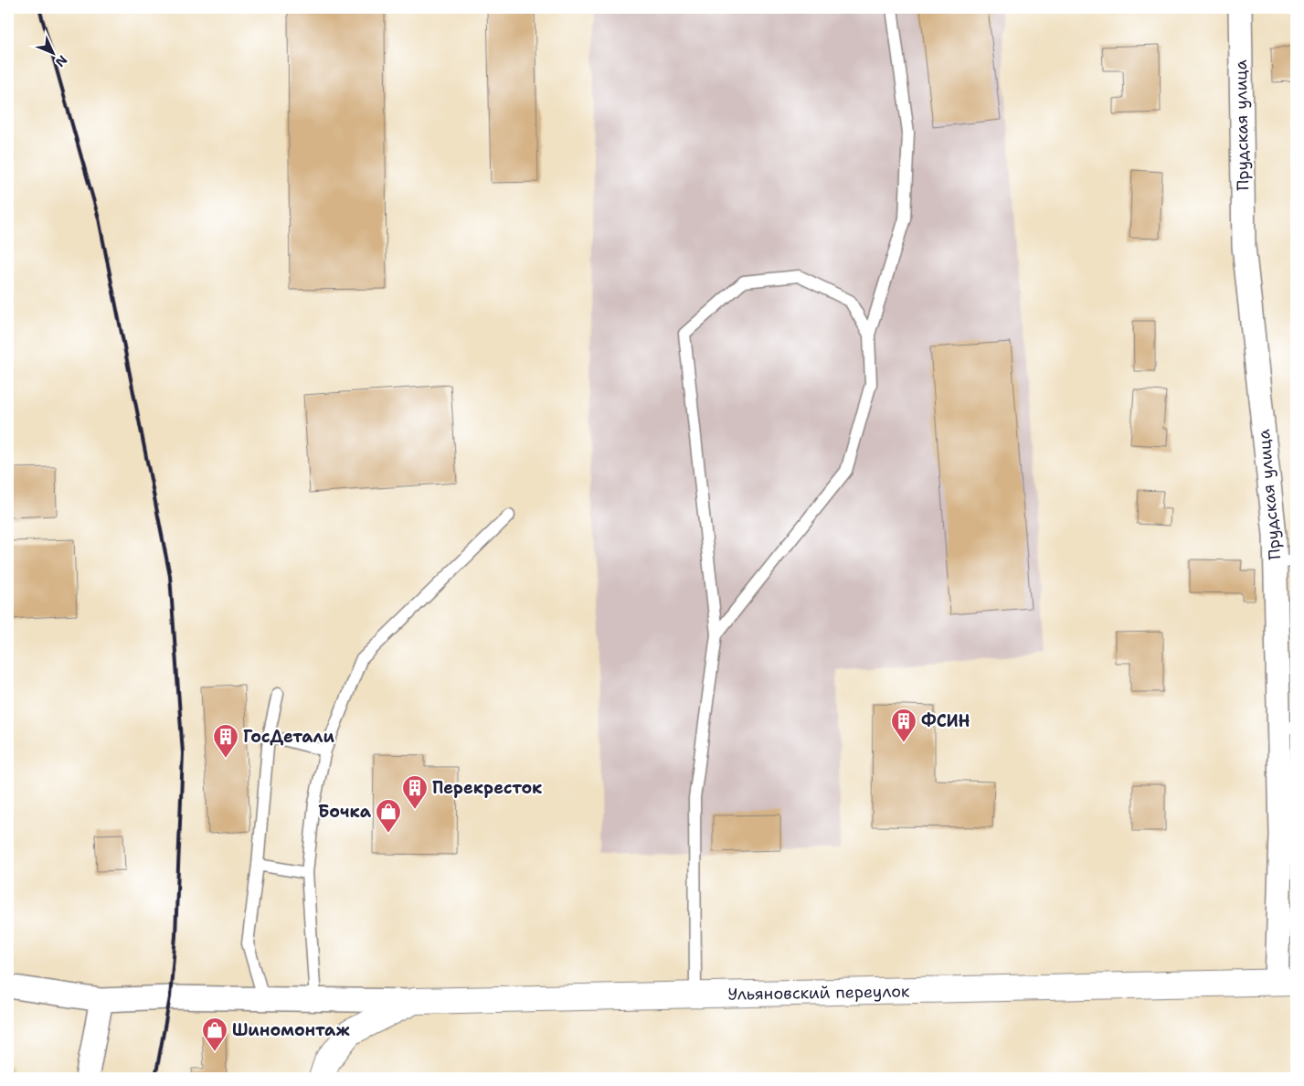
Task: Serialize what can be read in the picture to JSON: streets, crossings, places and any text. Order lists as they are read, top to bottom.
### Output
{
  "streets": {
    "main road": ["Ульяновский переулок"],
    "street": ["Прудская улица"]
  },
  "crossings": [
    ["Прудская улица", "Ульяновский переулок"]
  ],
  "places": {
    "building": ["ФСИН", "ГосДетали", "Перекресток"],
    "shop": ["Бочка", "Шиномонтаж"]
  },
  "north": "bottom right"
}
